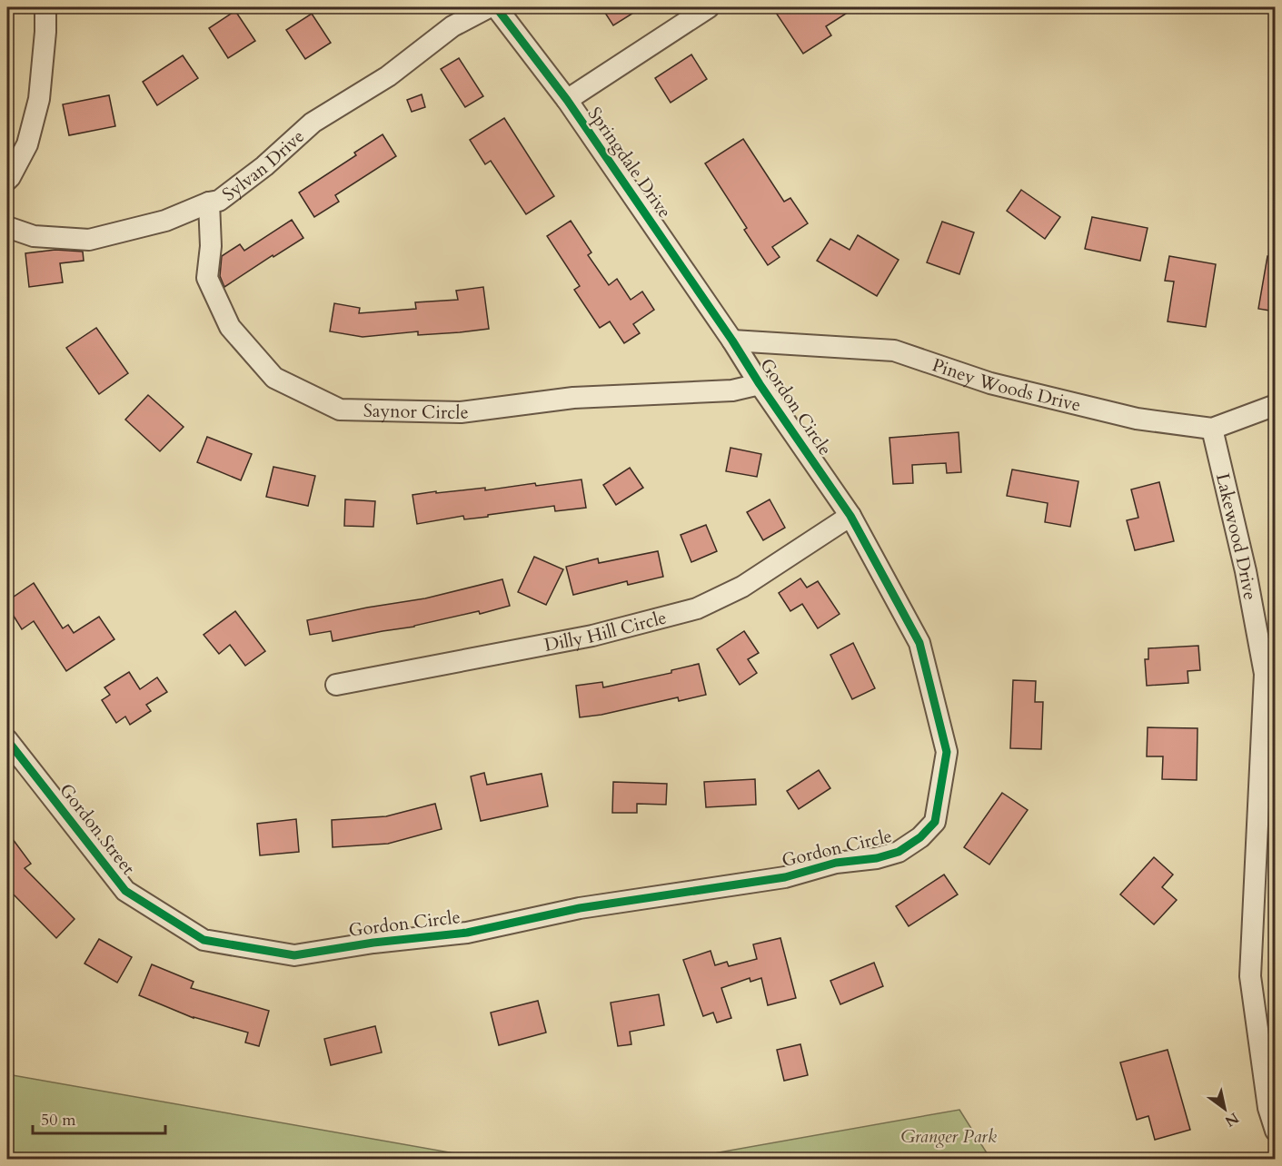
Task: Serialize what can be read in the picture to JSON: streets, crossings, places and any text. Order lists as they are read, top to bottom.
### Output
{
  "streets": {
    "street": [
      "Springdale Drive",
      "Sylvan Drive",
      "Piney Woods Drive",
      "Gordon Circle",
      "Saynor Circle",
      "Lakewood Drive",
      "Dilly Hill Circle",
      "Gordon Street"
    ]
  },
  "crossings": [
    ["Springdale Drive", "Piney Woods Drive"],
    ["Springdale Drive", "Gordon Circle"],
    ["Sylvan Drive", "Saynor Circle"],
    ["Piney Woods Drive", "Gordon Circle"],
    ["Piney Woods Drive", "Lakewood Drive"],
    ["Gordon Circle", "Saynor Circle"],
    ["Gordon Circle", "Dilly Hill Circle"],
    ["Gordon Circle", "Gordon Street"]
  ],
  "parks": ["Granger Park"],
  "scale_bar": "50 m",
  "north": "bottom right"
}
